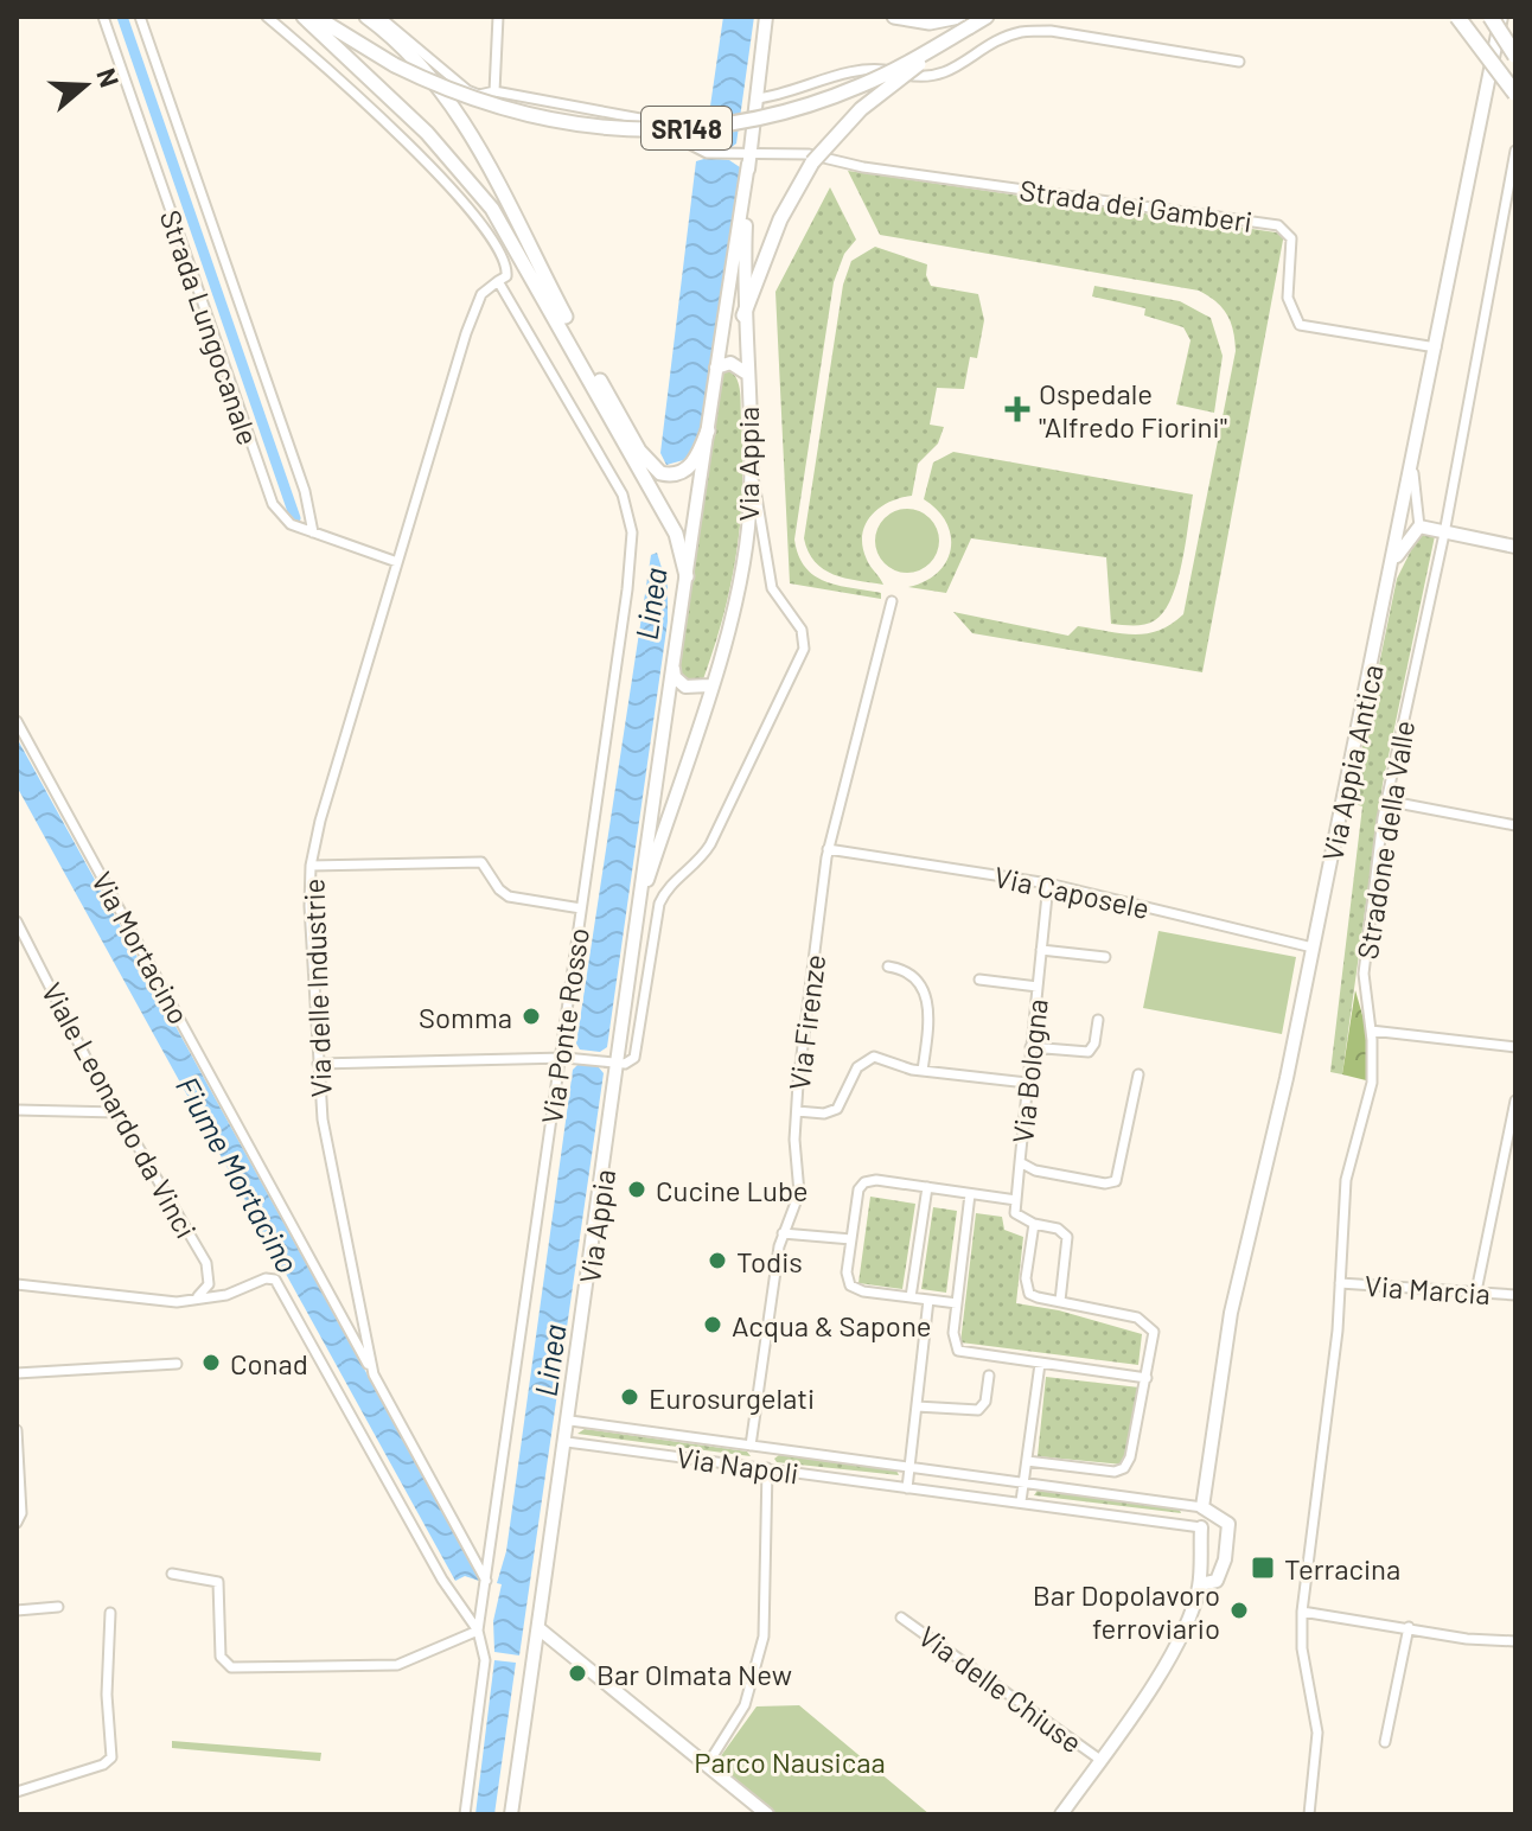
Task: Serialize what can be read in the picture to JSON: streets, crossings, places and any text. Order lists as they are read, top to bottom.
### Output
{
  "streets": {
    "main road": ["SR148", "Via Appia", "Via Appia Antica"],
    "street": [
      "Strada dei Gamberi",
      "Strada Lungocanale",
      "Stradone della Valle",
      "Via Caposele",
      "Via Mortacino",
      "Via delle Industrie",
      "Via Firenze",
      "Via Ponte Rosso",
      "Via Bologna",
      "Viale Leonardo da Vinci",
      "Via Marcia",
      "Via Napoli",
      "Via delle Chiuse"
    ]
  },
  "crossings": [
    ["SR148", "Via Appia"],
    ["Strada dei Gamberi", "Via Appia"],
    ["Strada dei Gamberi", "Via Appia Antica"],
    ["Strada Lungocanale", "Via delle Industrie"],
    ["Via Appia", "Via Napoli"],
    ["Via Appia Antica", "Via Caposele"],
    ["Via Appia Antica", "Via Napoli"],
    ["Stradone della Valle", "Via Marcia"],
    ["Via Caposele", "Via Firenze"],
    ["Via Caposele", "Via Bologna"],
    ["Via Mortacino", "Via delle Industrie"],
    ["Via delle Industrie", "Via Ponte Rosso"],
    ["Via Firenze", "Via Napoli"]
  ],
  "water": ["Linea", "Fiume Mortacino"],
  "parks": ["Parco Nausicaa"],
  "places": {
    "health": ["Ospedale \"Alfredo Fiorini\""],
    "other": [
      "Somma",
      "Cucine Lube",
      "Todis",
      "Acqua & Sapone",
      "Conad",
      "Eurosurgelati",
      "Bar Dopolavoro ferroviario",
      "Bar Olmata New"
    ],
    "transit": ["Terracina"]
  },
  "north": "right"
}
